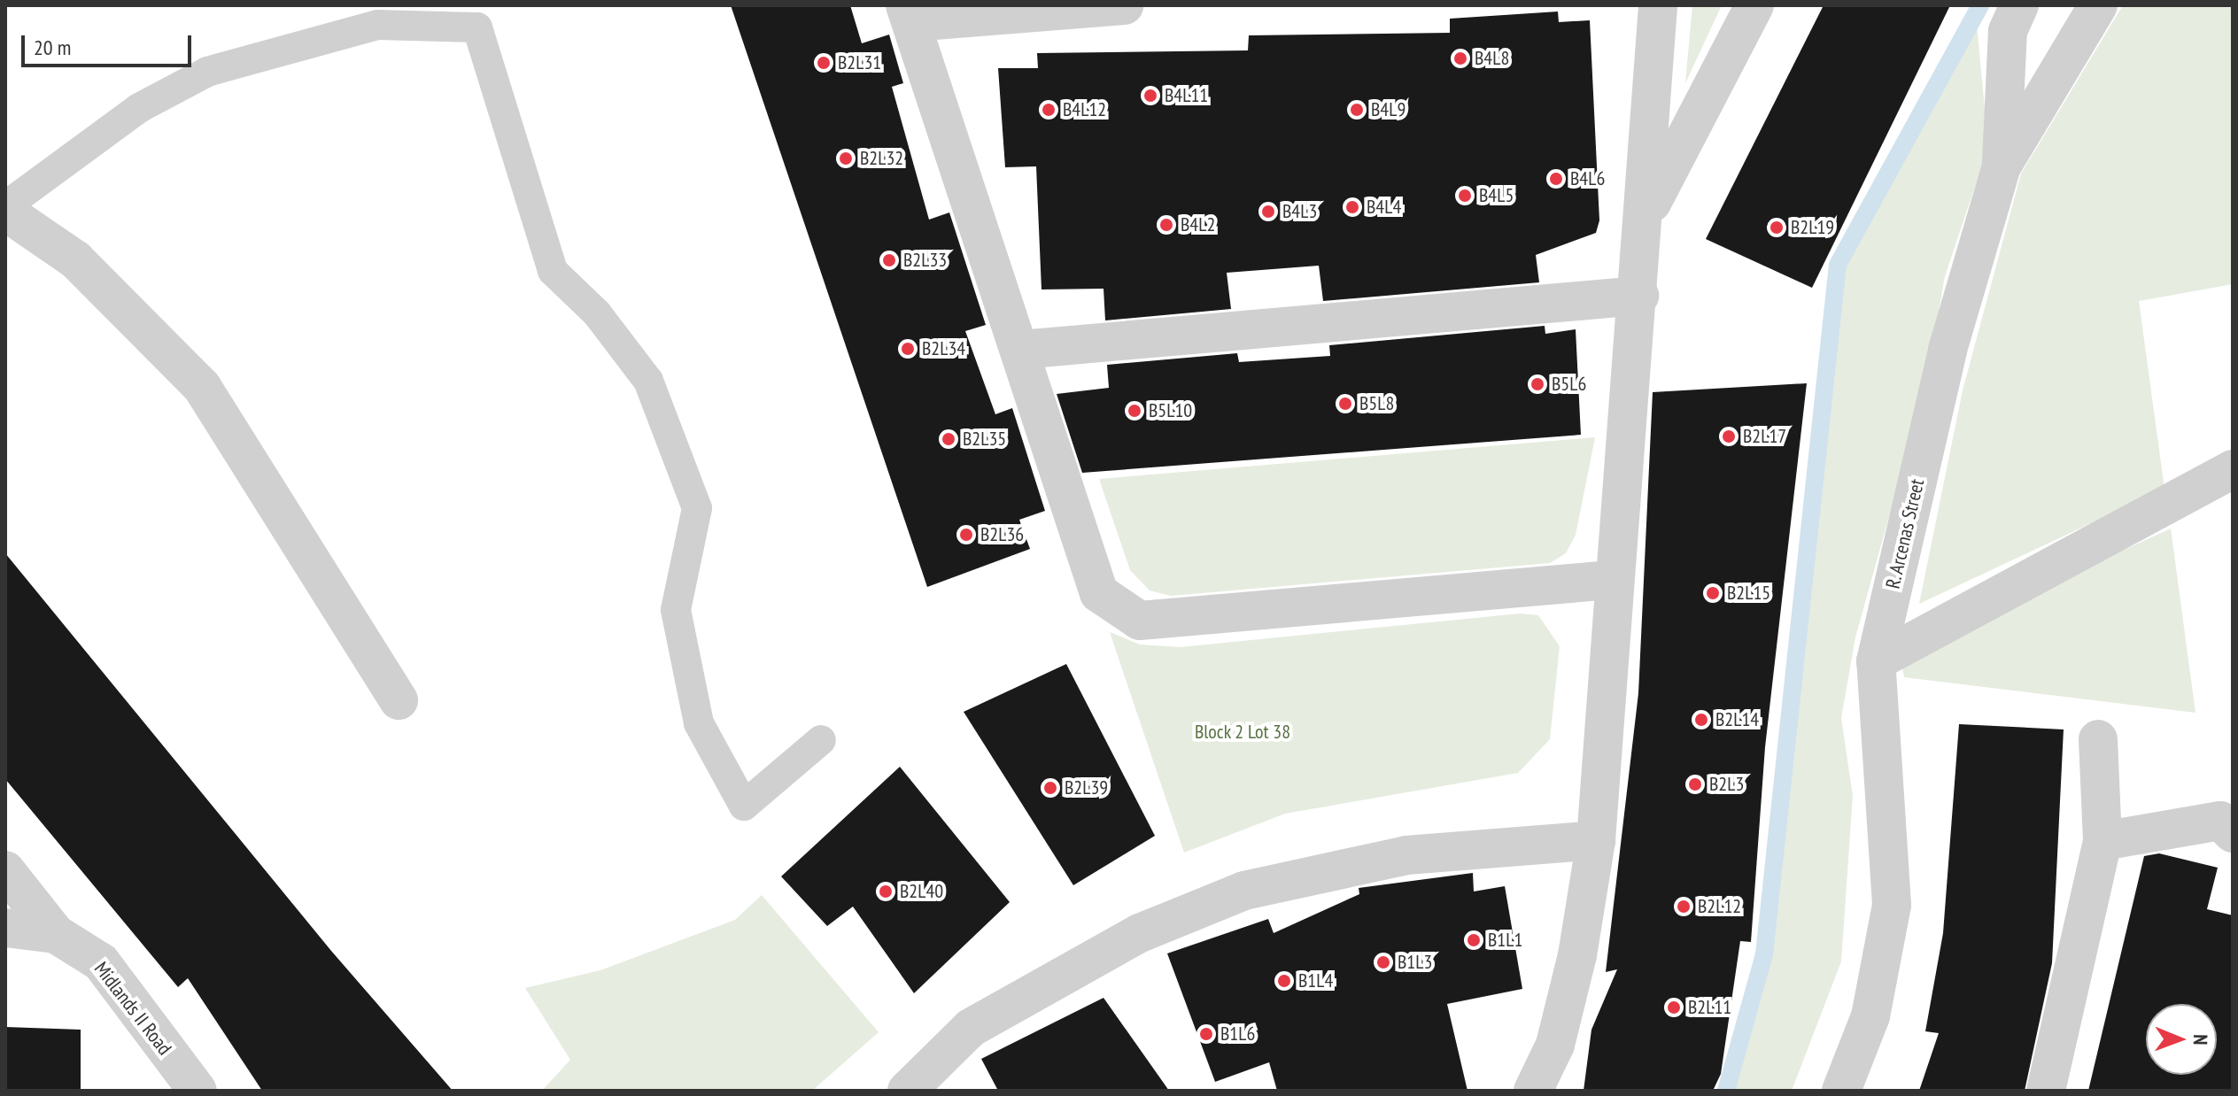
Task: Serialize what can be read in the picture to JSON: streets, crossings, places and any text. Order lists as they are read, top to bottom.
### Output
{
  "streets": {
    "street": ["R. Arcenas Street", "Midlands II Road"]
  },
  "parks": ["Block 2 Lot 38"],
  "places": [
    "B4L8",
    "B2L31",
    "B4L11",
    "B4L12",
    "B4L9",
    "B2L32",
    "B4L6",
    "B4L5",
    "B4L4",
    "B4L3",
    "B4L2",
    "B2L19",
    "B2L33",
    "B2L34",
    "B5L6",
    "B5L8",
    "B5L10",
    "B2L17",
    "B2L35",
    "B2L36",
    "B2L15",
    "B2L14",
    "B2L3",
    "B2L39",
    "B2L40",
    "B2L12",
    "B1L1",
    "B1L3",
    "B1L4",
    "B2L11",
    "B1L6"
  ],
  "scale_bar": "20 m",
  "north": "right"
}
